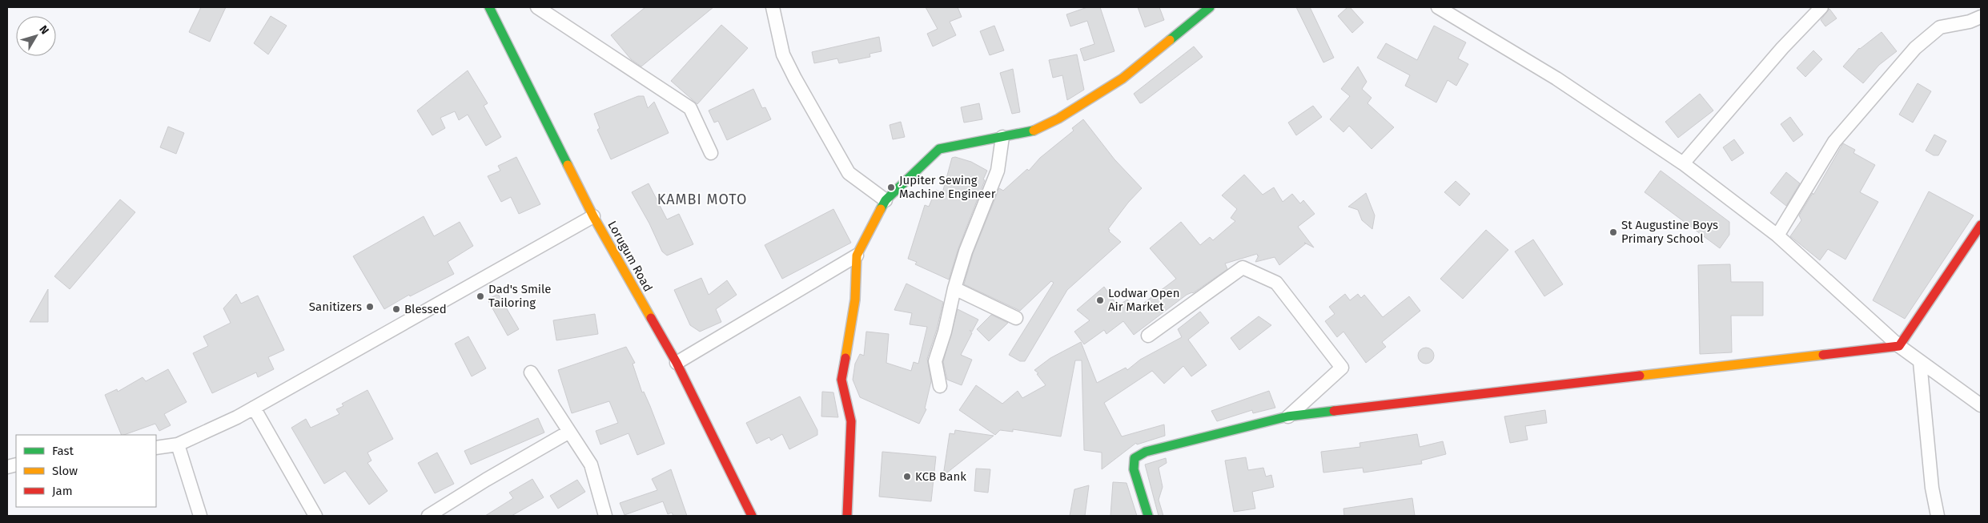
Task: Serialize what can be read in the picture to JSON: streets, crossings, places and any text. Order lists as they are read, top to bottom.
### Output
{
  "streets": {
    "street": ["Lorugum Road"]
  },
  "districts": ["KAMBI MOTO"],
  "places": [
    "Jupiter Sewing Machine Engineer",
    "St Augustine Boys Primary School",
    "Dad's Smile Tailoring",
    "Lodwar Open Air Market",
    "Sanitizers",
    "Blessed",
    "KCB Bank"
  ],
  "legend": ["Fast", "Slow", "Jam"],
  "north": "top right"
}
